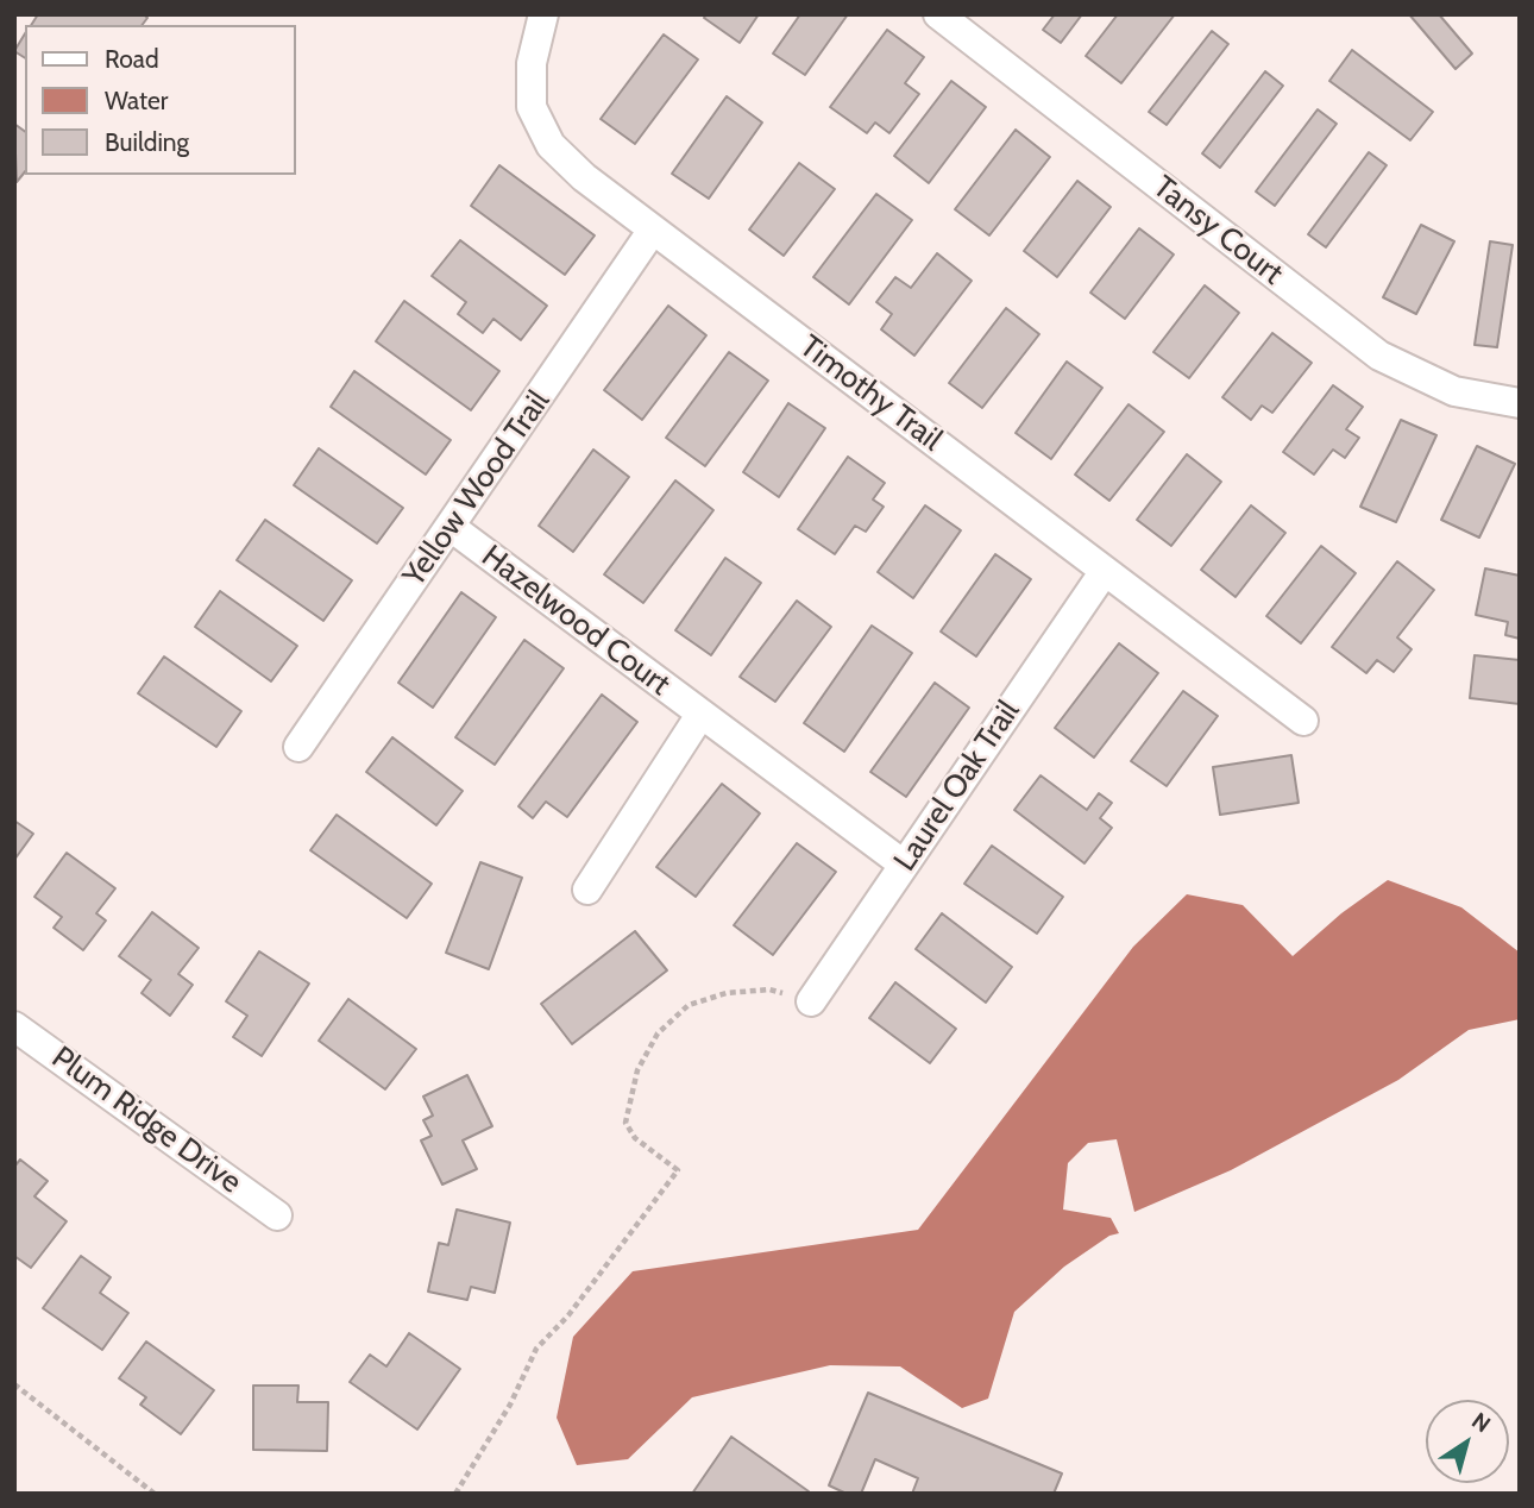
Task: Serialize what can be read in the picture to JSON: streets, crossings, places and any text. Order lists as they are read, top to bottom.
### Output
{
  "streets": {
    "street": [
      "Tansy Court",
      "Timothy Trail",
      "Yellow Wood Trail",
      "Hazelwood Court",
      "Laurel Oak Trail",
      "Plum Ridge Drive"
    ]
  },
  "crossings": [
    ["Timothy Trail", "Yellow Wood Trail"],
    ["Timothy Trail", "Laurel Oak Trail"],
    ["Yellow Wood Trail", "Hazelwood Court"],
    ["Hazelwood Court", "Laurel Oak Trail"]
  ],
  "legend": ["Road", "Water", "Building"],
  "north": "top right"
}
